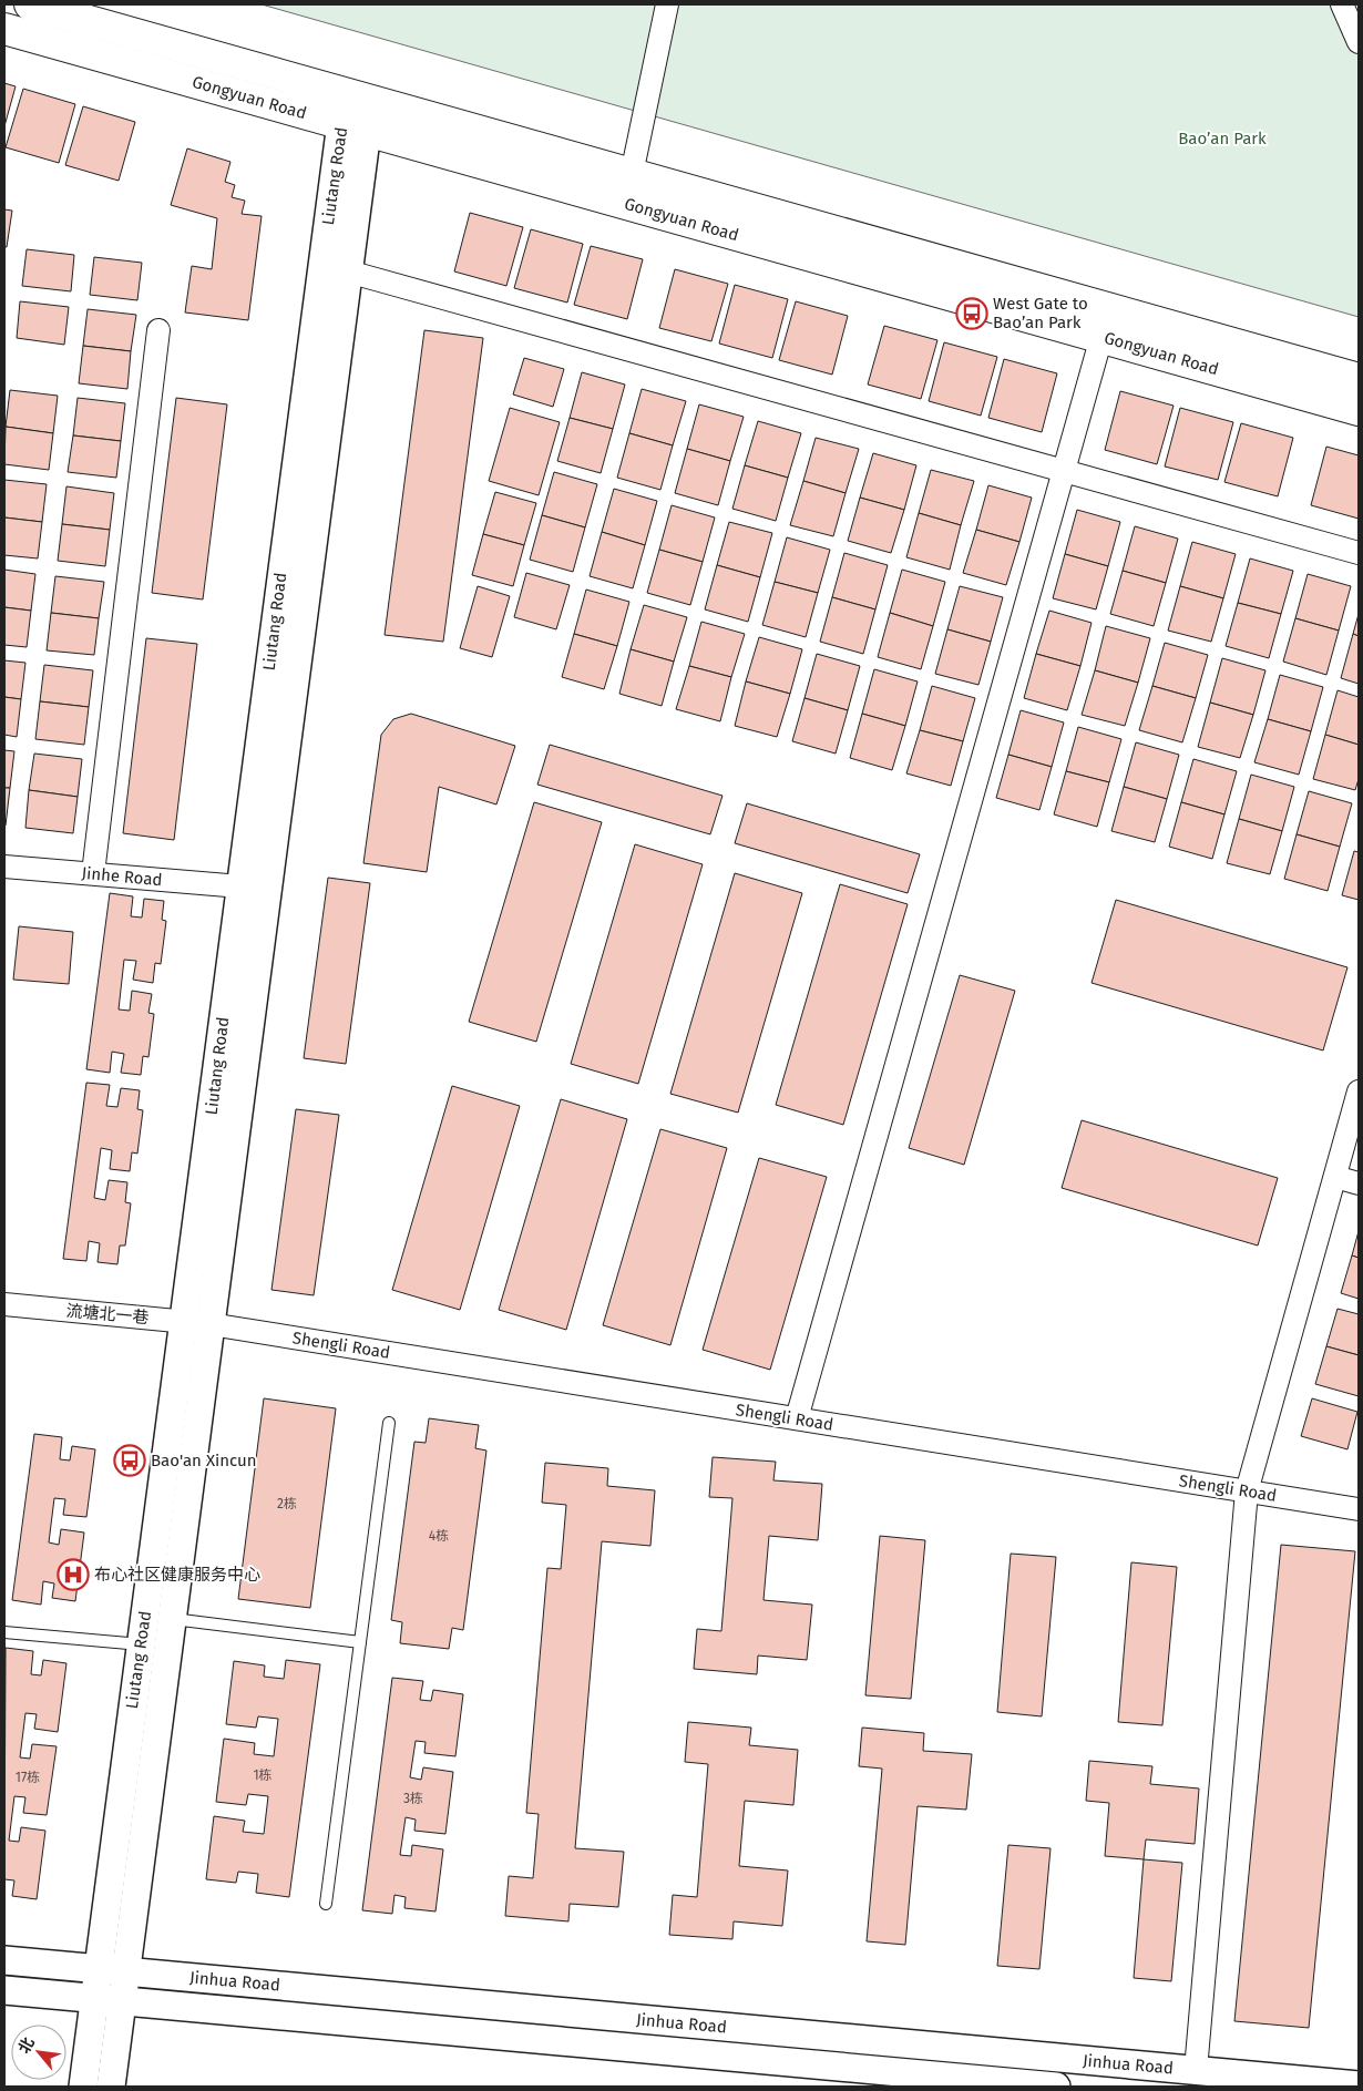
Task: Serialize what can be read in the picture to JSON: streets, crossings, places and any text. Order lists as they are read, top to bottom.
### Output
{
  "streets": {
    "main road": ["Gongyuan Road"],
    "street": [
      "Liutang Road",
      "Jinhe Road",
      "流塘北一巷",
      "Shengli Road",
      "Jinhua Road"
    ]
  },
  "crossings": [
    ["Gongyuan Road", "Liutang Road"],
    ["Liutang Road", "Jinhe Road"],
    ["Liutang Road", "流塘北一巷"],
    ["Liutang Road", "Shengli Road"],
    ["Liutang Road", "Jinhua Road"],
    ["流塘北一巷", "Shengli Road"]
  ],
  "parks": ["Bao’an Park"],
  "places": {
    "bus stop": ["West Gate to Bao’an Park", "Bao'an Xincun"],
    "hospital": ["布心社区健康服务中心"]
  },
  "house_numbers": [
    "2栋",
    "4栋",
    "1栋",
    "17栋",
    "3栋"
  ],
  "north": "top left"
}
